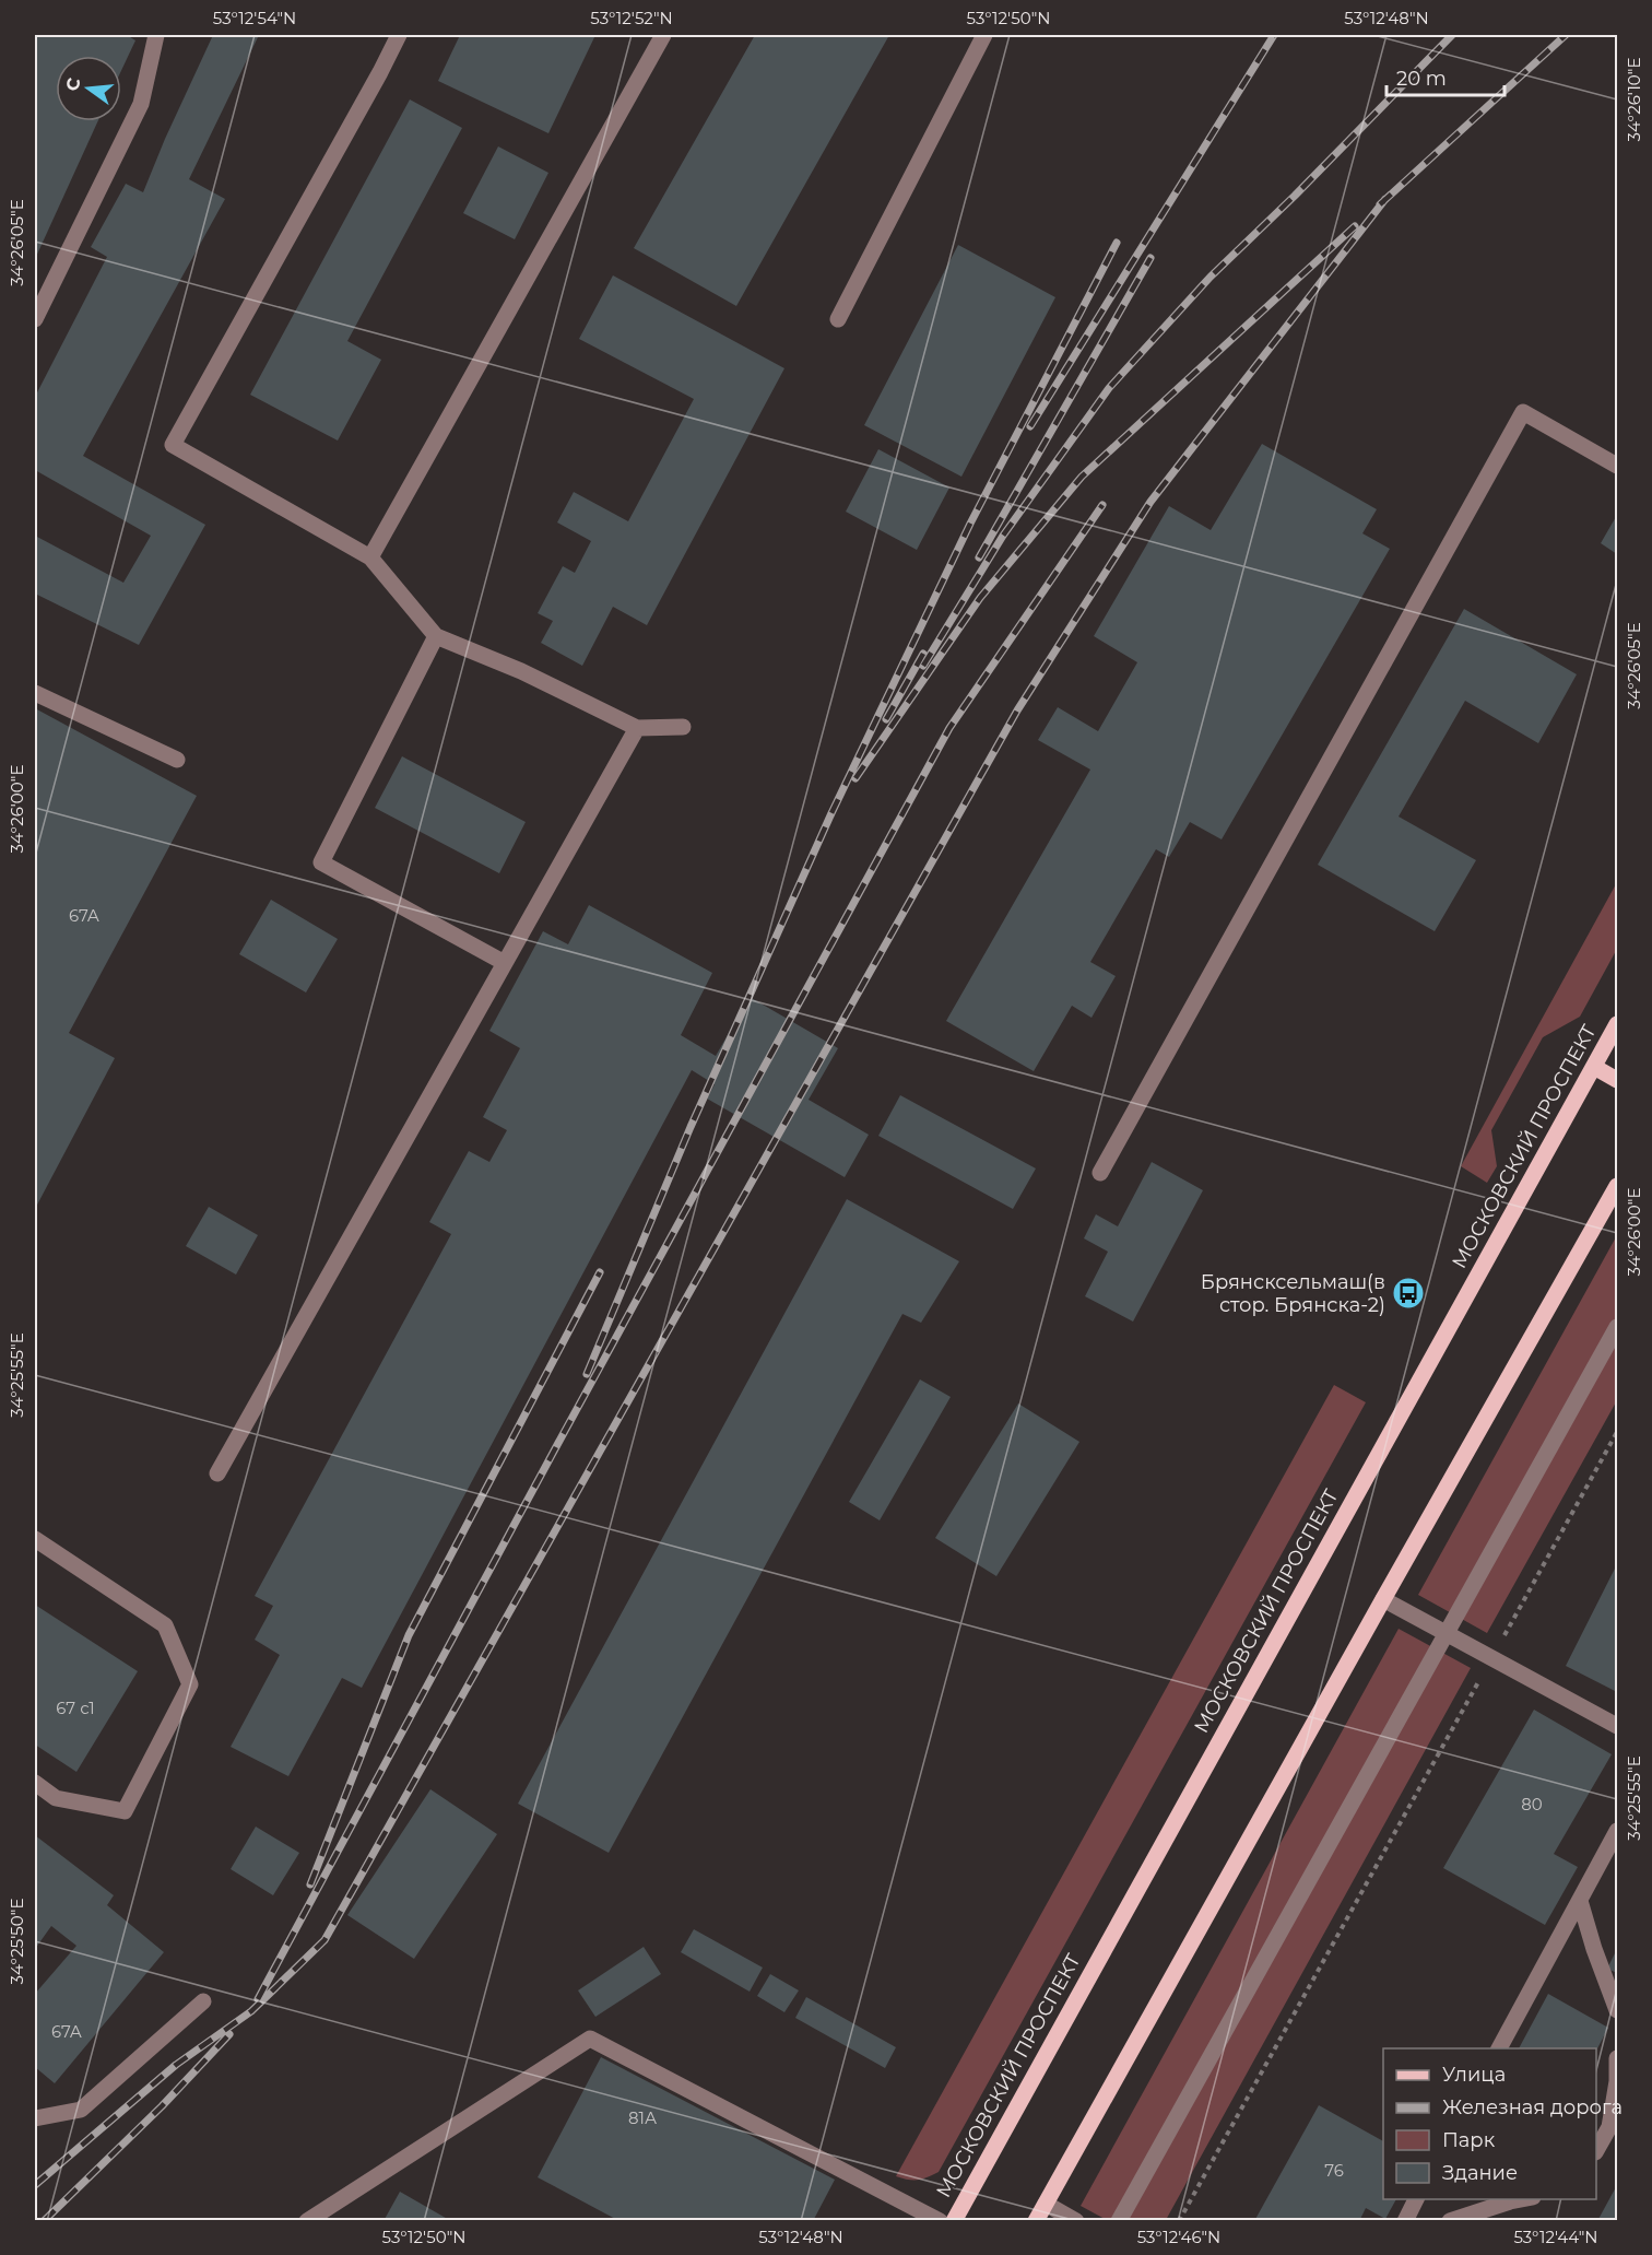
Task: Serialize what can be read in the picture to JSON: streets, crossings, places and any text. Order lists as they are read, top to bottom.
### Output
{
  "streets": {
    "main road": ["МОСКОВСКИЙ ПРОСПЕКТ"]
  },
  "places": {
    "bus stop": ["Брянсксельмаш(в стор. Брянска-2)"]
  },
  "house_numbers": [
    "67А",
    "67 с1",
    "80",
    "67А",
    "81А",
    "76"
  ],
  "legend": [
    "Улица",
    "Железная дорога",
    "Парк",
    "Здание"
  ],
  "scale_bar": "20 m",
  "north": "left",
  "coordinates": [
    "53°12'54\"N",
    "53°12'52\"N",
    "53°12'50\"N",
    "53°12'48\"N",
    "34°26'10\"E",
    "34°26'05\"E",
    "34°26'00\"E",
    "34°25'55\"E",
    "34°25'50\"E",
    "53°12'46\"N",
    "53°12'44\"N"
  ]
}
